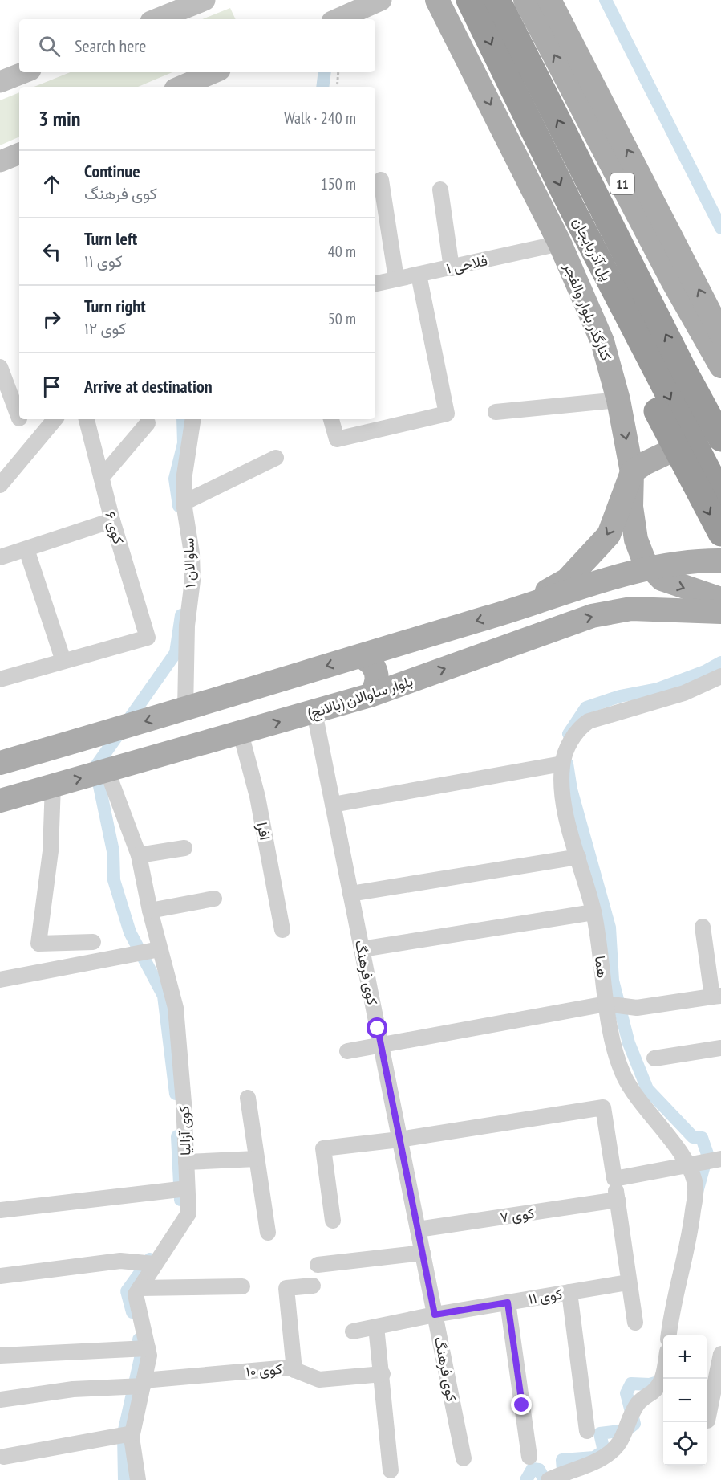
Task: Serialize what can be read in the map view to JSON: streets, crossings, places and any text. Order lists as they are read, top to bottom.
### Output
{
  "streets": {
    "highway": ["پل آذربایجان"],
    "main road": ["11", "کنارگذر بلوار والفجر", "بلوار ساوالان (بالانج)"],
    "street": [
      "فلاحی ۱",
      "کوی ۶",
      "ساوالان ۱",
      "افرا",
      "هما",
      "کوی فرهنگ",
      "کوی آزالیا",
      "کوی ۷",
      "کوی ۱۱",
      "کوی ۱۰"
    ]
  },
  "crossings": [
    ["فلاحی ۱", "کنارگذر بلوار والفجر"],
    ["بلوار ساوالان (بالانج)", "افرا"],
    ["بلوار ساوالان (بالانج)", "کوی فرهنگ"],
    ["بلوار ساوالان (بالانج)", "کوی آزالیا"],
    ["کوی فرهنگ", "کوی ۷"],
    ["کوی فرهنگ", "کوی ۱۱"]
  ],
  "page": {
    "search": "Search here",
    "heading": ["3 min", "Walk · 240 m"],
    "list": [
      ["Continue", "کوی فرهنگ", "150 m"],
      ["Turn left", "کوی ۱۱", "40 m"],
      ["Turn right", "کوی ۱۲", "50 m"],
      "Arrive at destination"
    ],
    "map_buttons": ["+", "−"]
  }
}
